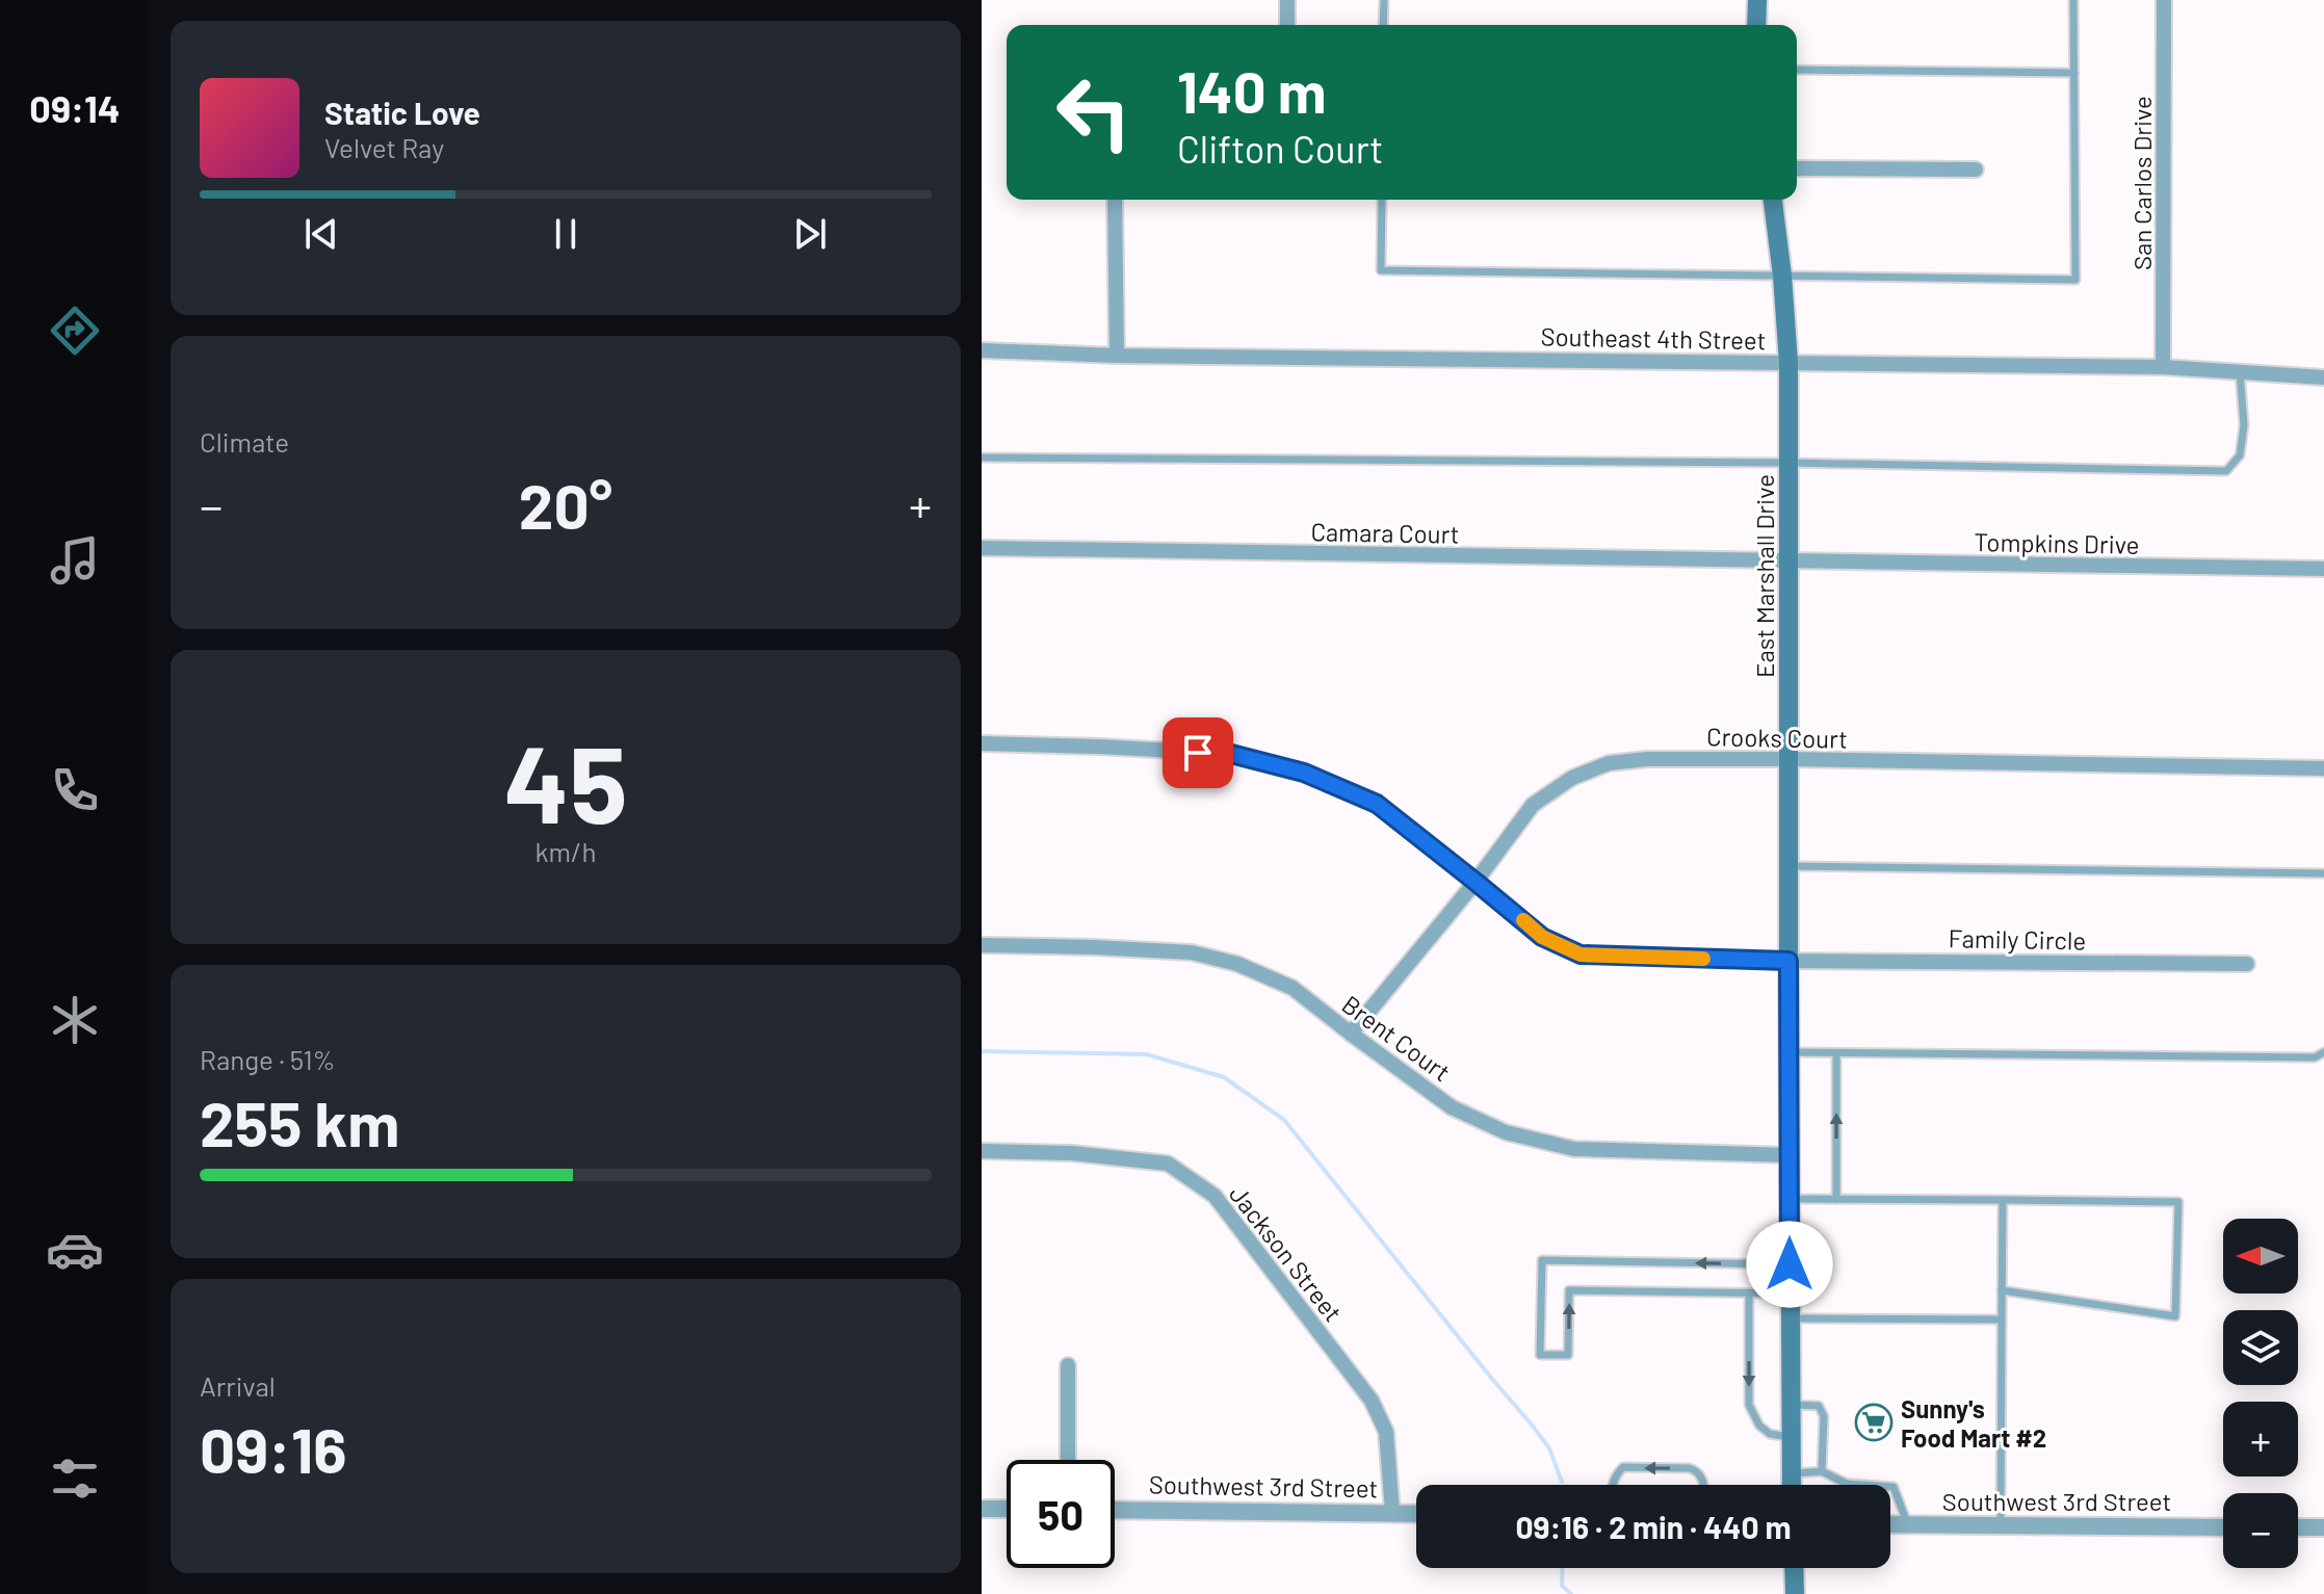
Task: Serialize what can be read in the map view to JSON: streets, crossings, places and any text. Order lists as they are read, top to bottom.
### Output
{
  "streets": {
    "main road": ["East Marshall Drive"],
    "street": [
      "San Carlos Drive",
      "Southeast 4th Street",
      "Camara Court",
      "Tompkins Drive",
      "Crooks Court",
      "Family Circle",
      "Brent Court",
      "Jackson Street",
      "Southwest 3rd Street"
    ]
  },
  "crossings": [
    ["San Carlos Drive", "Southeast 4th Street"],
    ["Southeast 4th Street", "East Marshall Drive"],
    ["Camara Court", "Tompkins Drive"],
    ["Camara Court", "East Marshall Drive"],
    ["Tompkins Drive", "East Marshall Drive"],
    ["East Marshall Drive", "Crooks Court"],
    ["East Marshall Drive", "Family Circle"],
    ["East Marshall Drive", "Brent Court"],
    ["Crooks Court", "Family Circle"],
    ["Crooks Court", "Brent Court"],
    ["Jackson Street", "Southwest 3rd Street"]
  ],
  "places": {
    "supermarket": ["Sunny's Food Mart #2"]
  },
  "north": "left",
  "page": {
    "tabs": "09:14",
    "turn": ["140 m", "Clifton Court"],
    "song": ["Static Love", "Velvet Ray"],
    "tile": [
      "Climate",
      ["45", "km/h"],
      ["Range · 51%", "255 km"],
      ["Arrival", "09:16"]
    ],
    "heat": ["−", "20°", "+"],
    "map_buttons": ["+", "−"],
    "limit": "50",
    "trip": "09:16 · 2 min · 440 m"
  }
}
